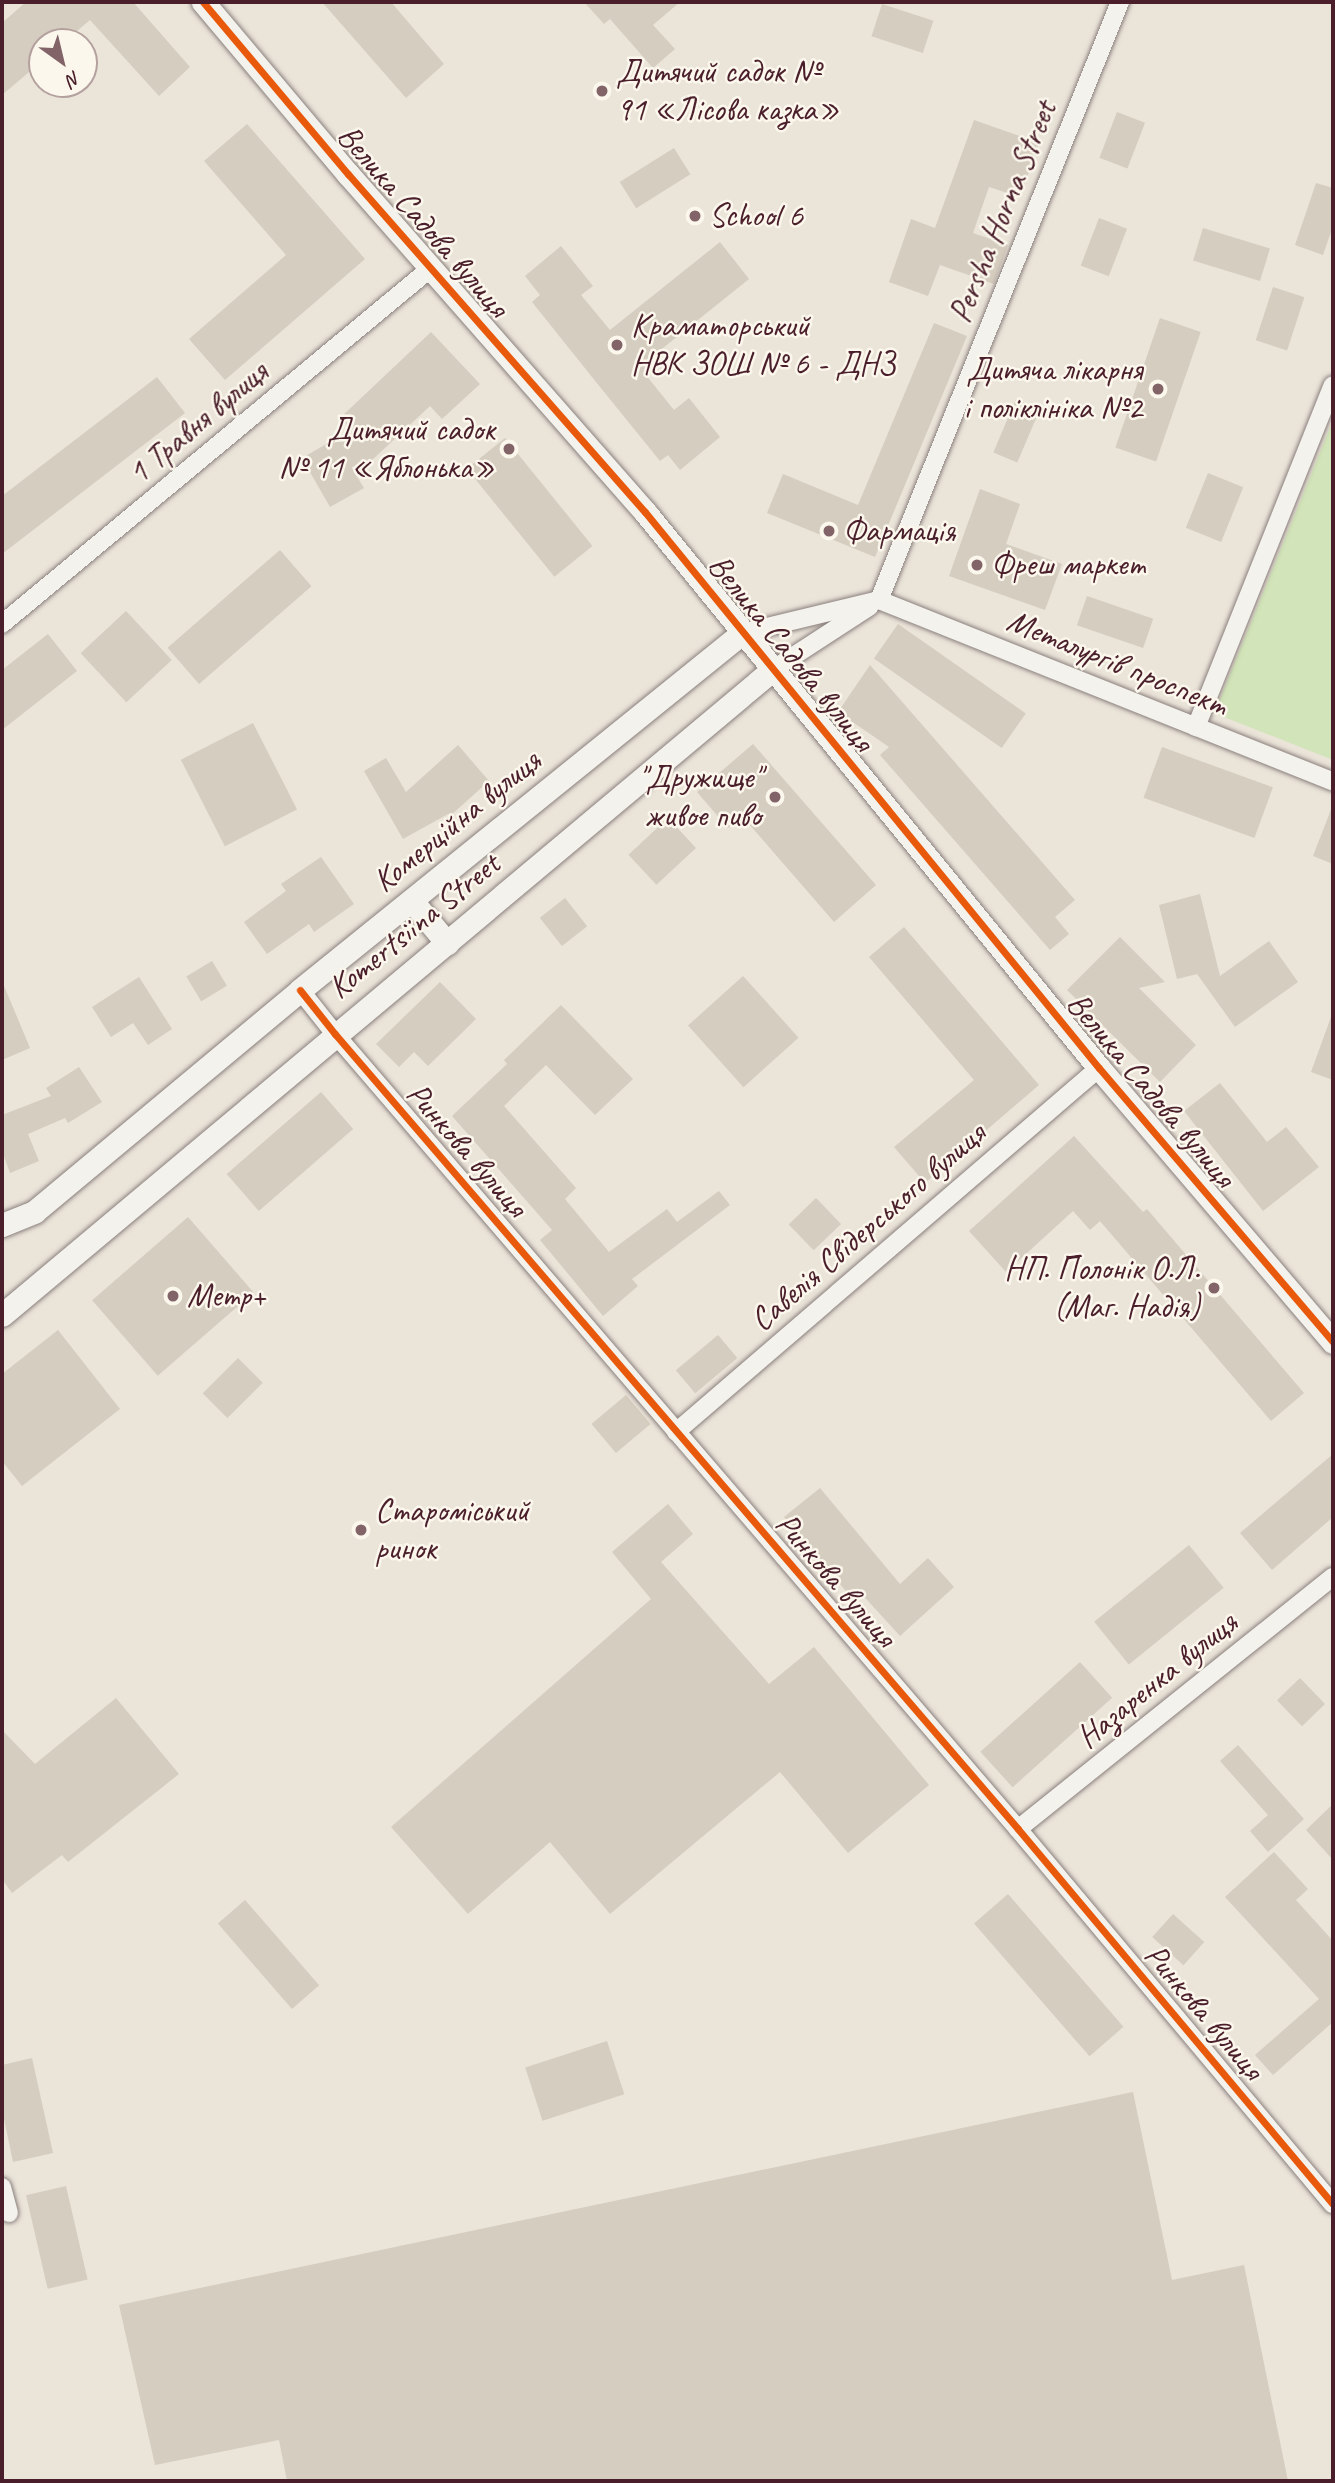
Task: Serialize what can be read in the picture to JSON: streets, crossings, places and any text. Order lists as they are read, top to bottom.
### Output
{
  "streets": {
    "street": [
      "Persha Horna Street",
      "Велика Садова вулиця",
      "1 Травня вулиця",
      "Металургів проспект",
      "Комерційна вулиця",
      "Komertsiina Street",
      "Ринкова вулиця",
      "Савелія Свідерського вулиця",
      "Назаренка вулиця"
    ]
  },
  "crossings": [
    ["Persha Horna Street", "Металургів проспект"],
    ["Persha Horna Street", "Комерційна вулиця"],
    ["Велика Садова вулиця", "1 Травня вулиця"],
    ["Велика Садова вулиця", "Комерційна вулиця"],
    ["Велика Садова вулиця", "Komertsiina Street"],
    ["Велика Садова вулиця", "Савелія Свідерського вулиця"],
    ["Металургів проспект", "Комерційна вулиця"],
    ["Комерційна вулиця", "Ринкова вулиця"],
    ["Komertsiina Street", "Ринкова вулиця"],
    ["Ринкова вулиця", "Савелія Свідерського вулиця"],
    ["Ринкова вулиця", "Назаренка вулиця"]
  ],
  "places": [
    "Дитячий садок № 91 «Лісова казка»",
    "School 6",
    "Краматорський НВК ЗОШ № 6 - ДНЗ",
    "Дитяча лікарня і поліклініка №2",
    "Дитячий садок № 11 «Яблонька»",
    "Фармація",
    "Фреш маркет",
    "\"Дружище\" живое пиво",
    "НП. Полонік О.Л. (Маг. Надія)",
    "Метр+",
    "Староміський ринок"
  ],
  "north": "bottom right"
}
